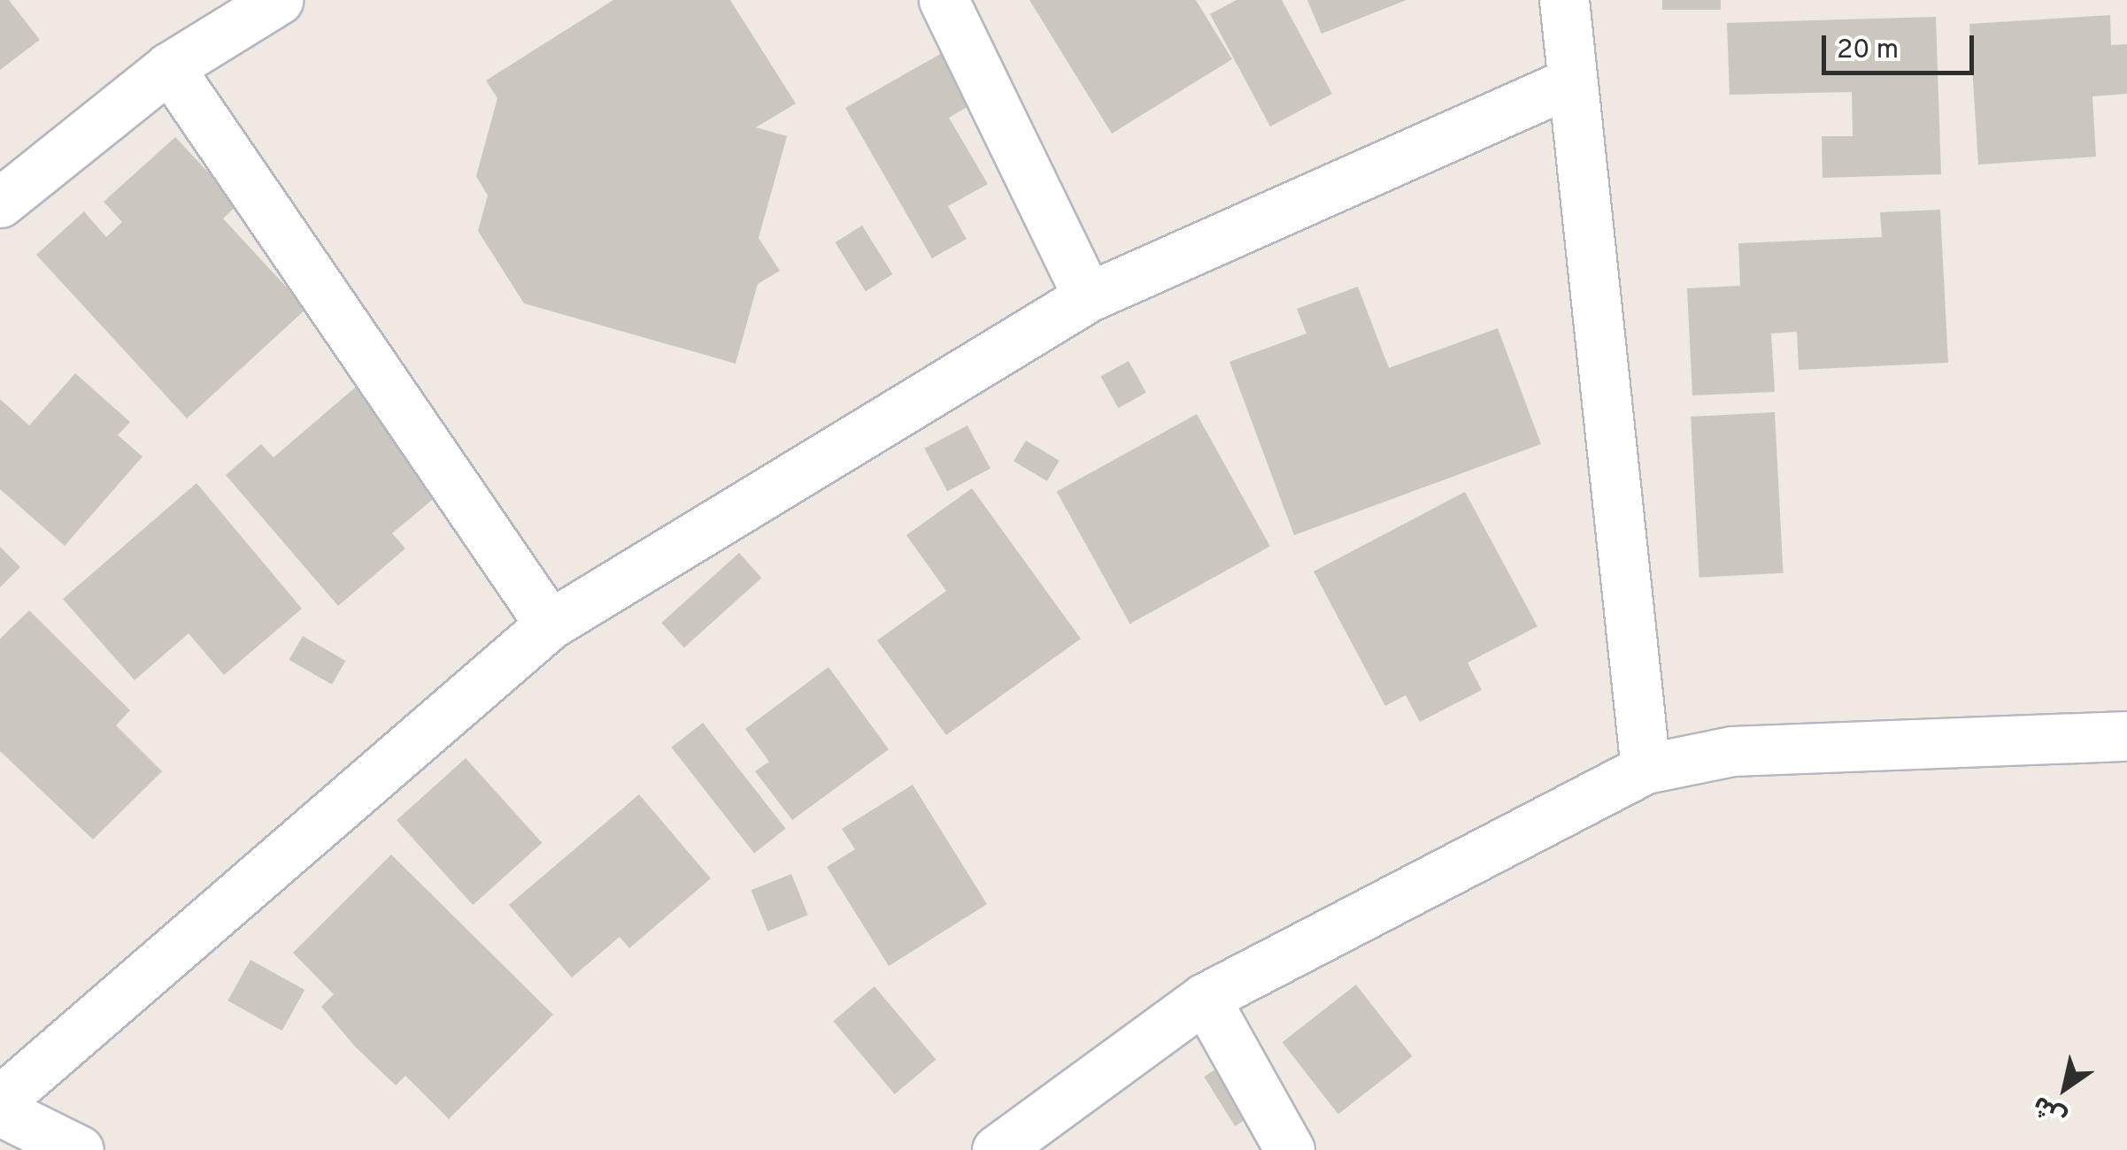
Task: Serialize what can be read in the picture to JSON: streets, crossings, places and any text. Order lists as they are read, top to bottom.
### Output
{
  "scale_bar": "20 m",
  "north": "bottom left"
}
